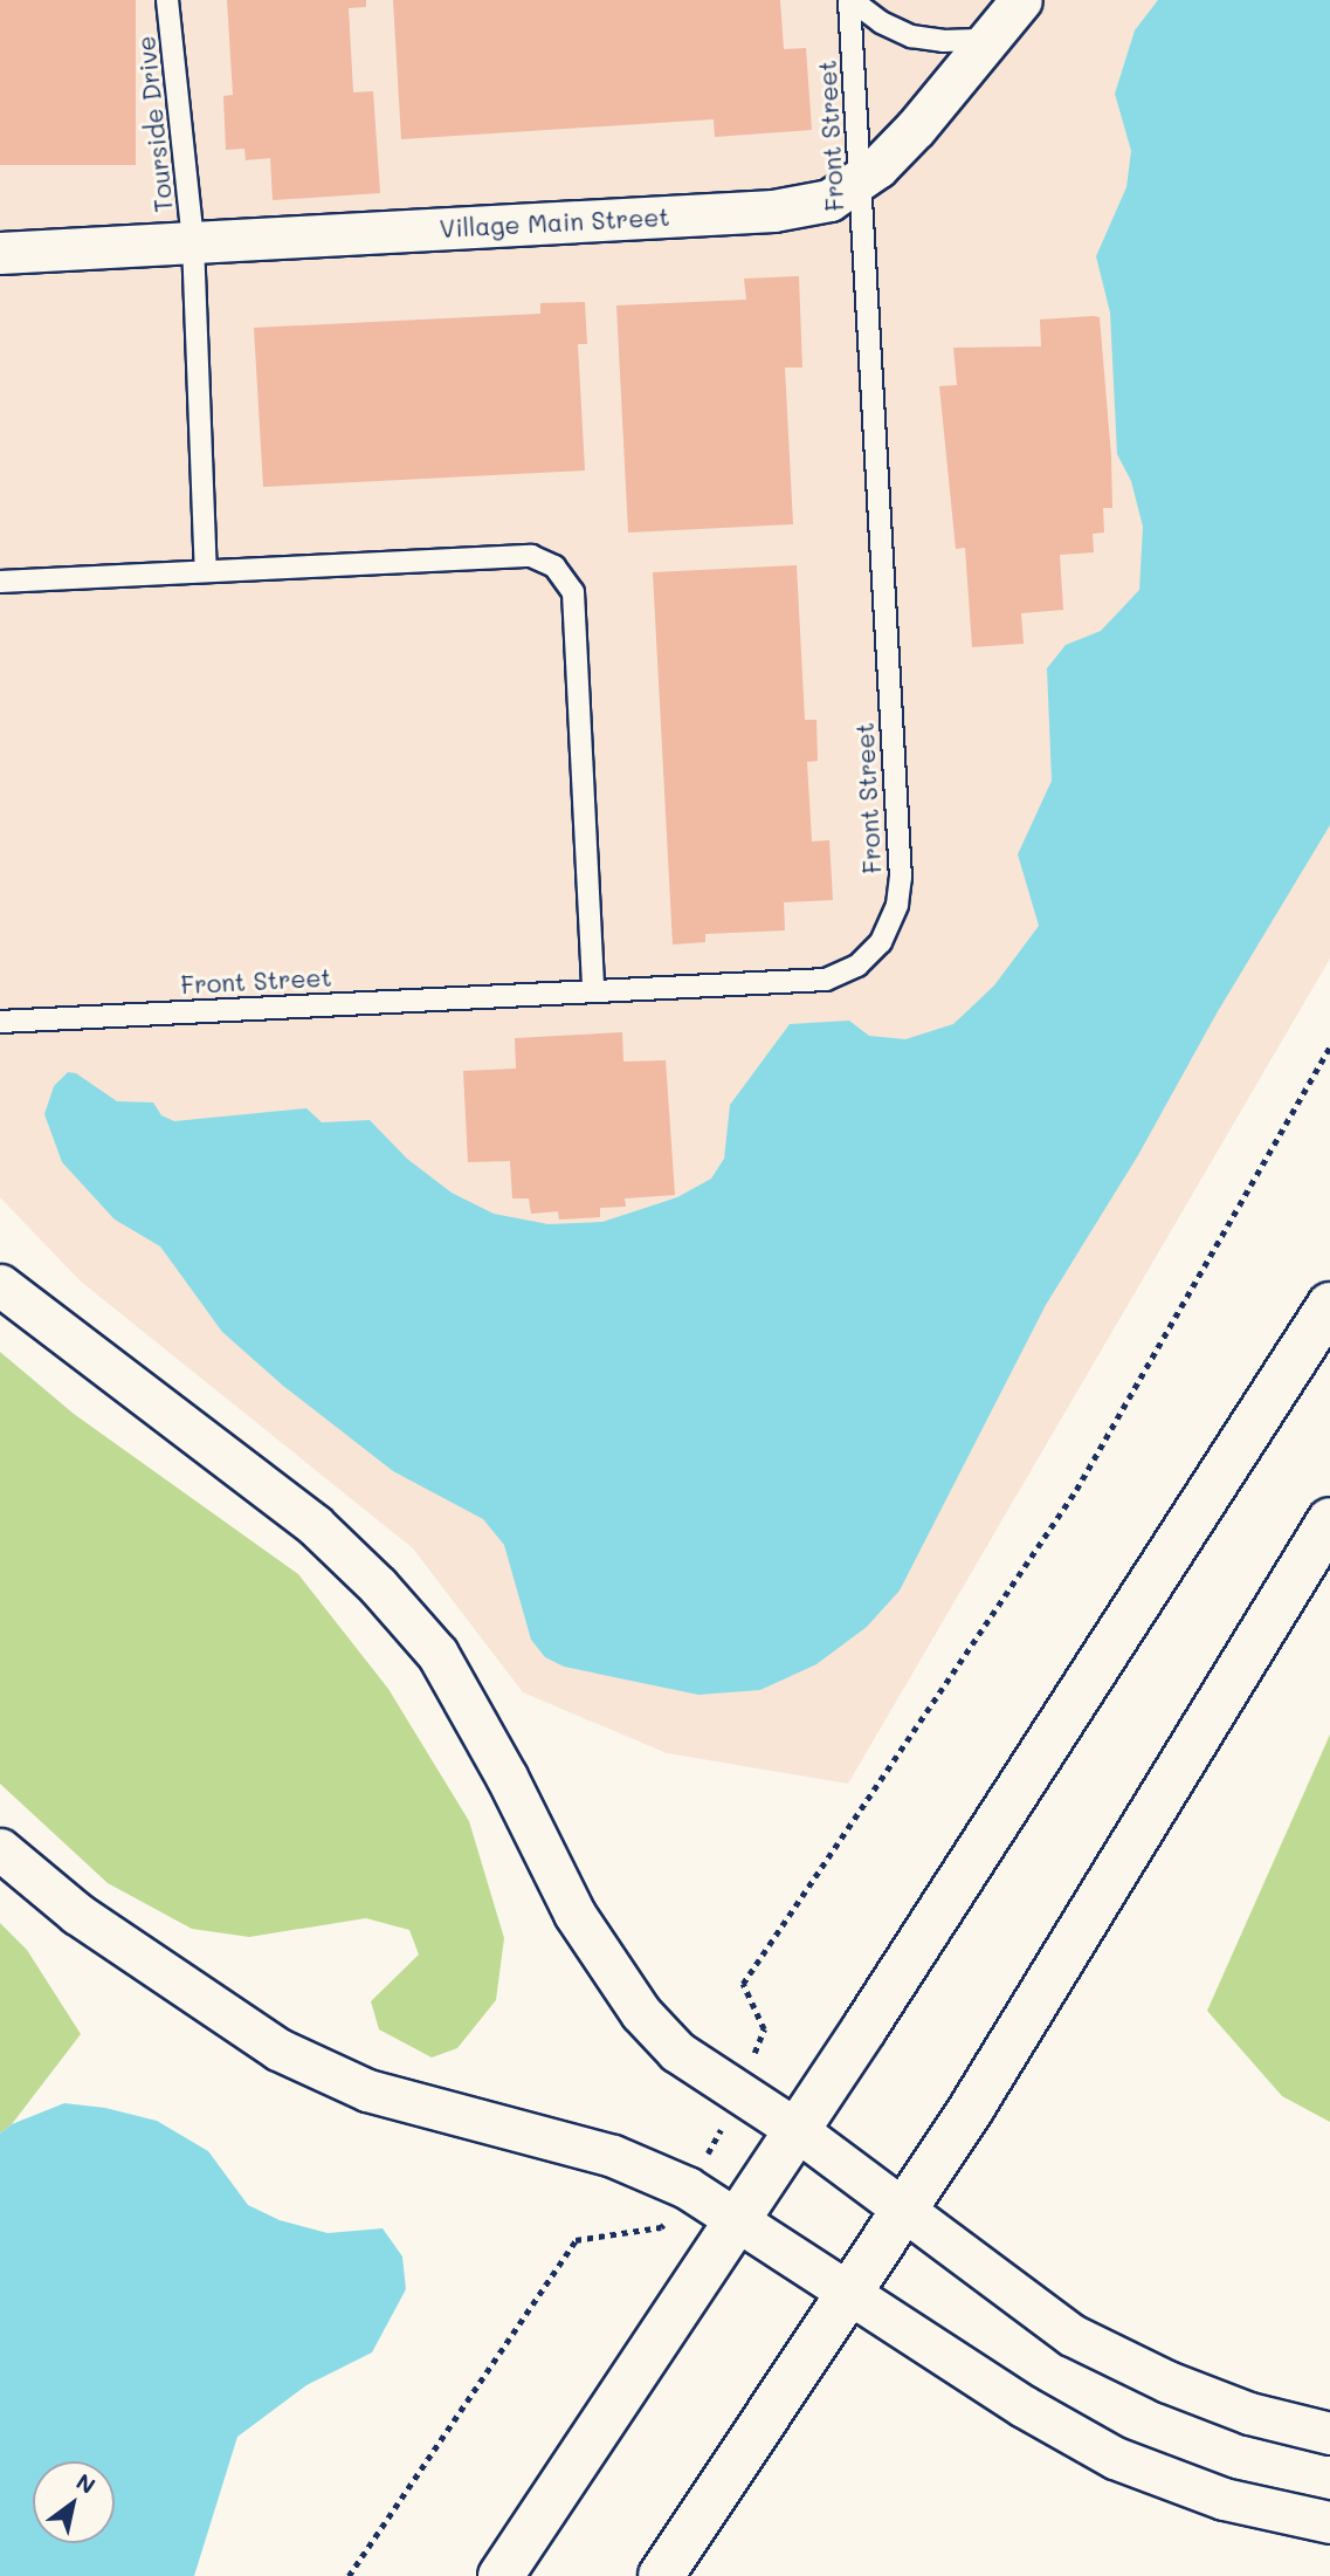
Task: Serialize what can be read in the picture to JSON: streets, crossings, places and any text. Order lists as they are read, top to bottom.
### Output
{
  "streets": {
    "street": ["Village Main Street"],
    "lane": ["Tourside Drive", "Front Street"]
  },
  "crossings": [
    ["Tourside Drive", "Village Main Street"],
    ["Front Street", "Village Main Street"]
  ],
  "north": "top right"
}
